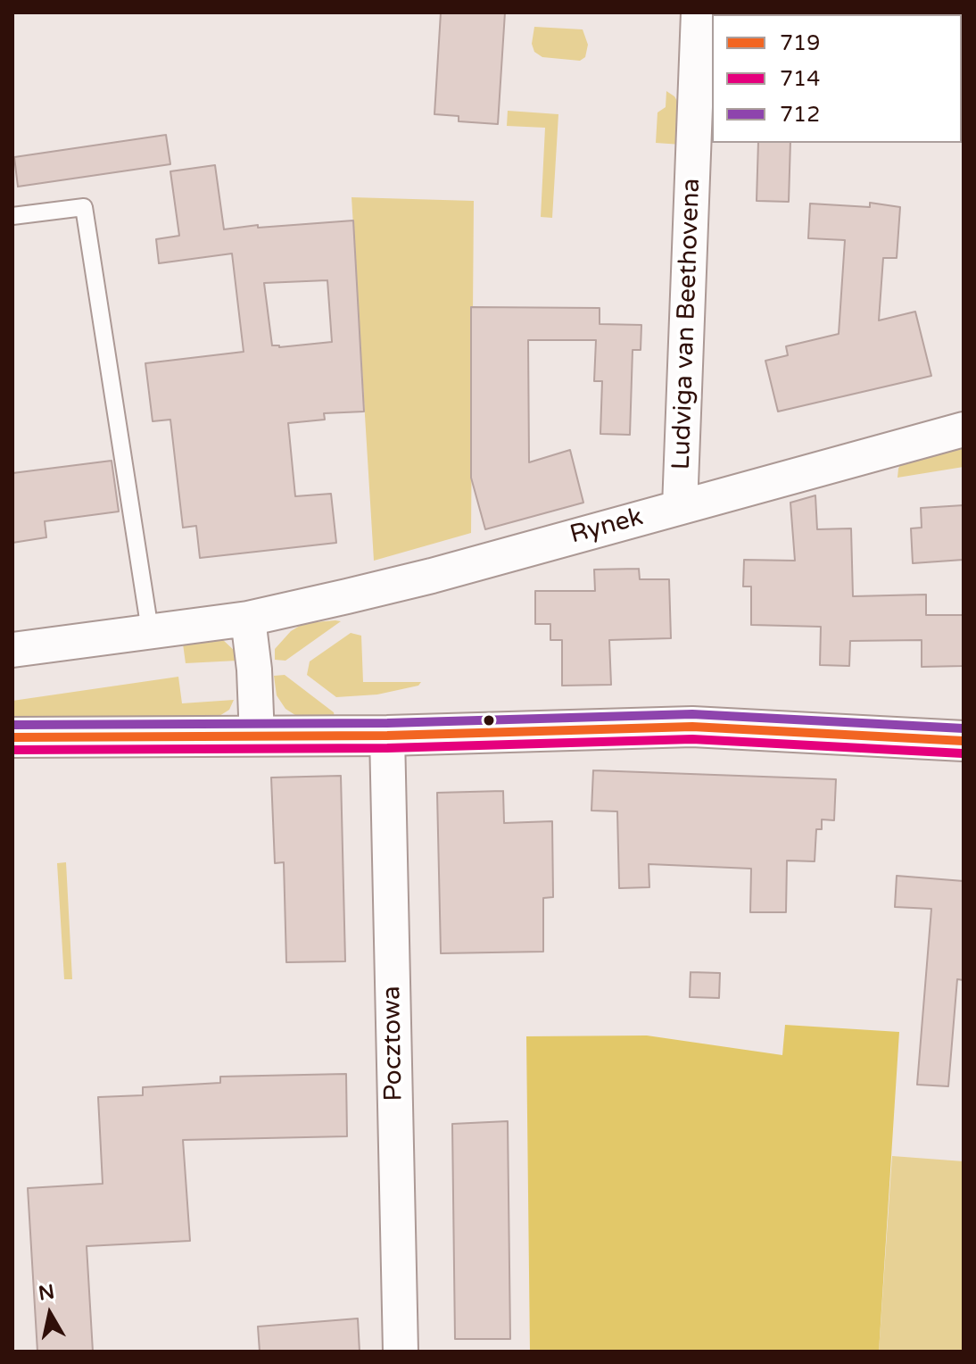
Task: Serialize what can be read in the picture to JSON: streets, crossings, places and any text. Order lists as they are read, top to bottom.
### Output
{
  "streets": {
    "street": ["Ludviga van Beethovena", "Rynek", "Pocztowa"]
  },
  "crossings": [
    ["Ludviga van Beethovena", "Rynek"]
  ],
  "lines": ["transit line 712", "transit line 719", "transit line 714"],
  "legend": ["719", "714", "712"],
  "north": "top"
}
